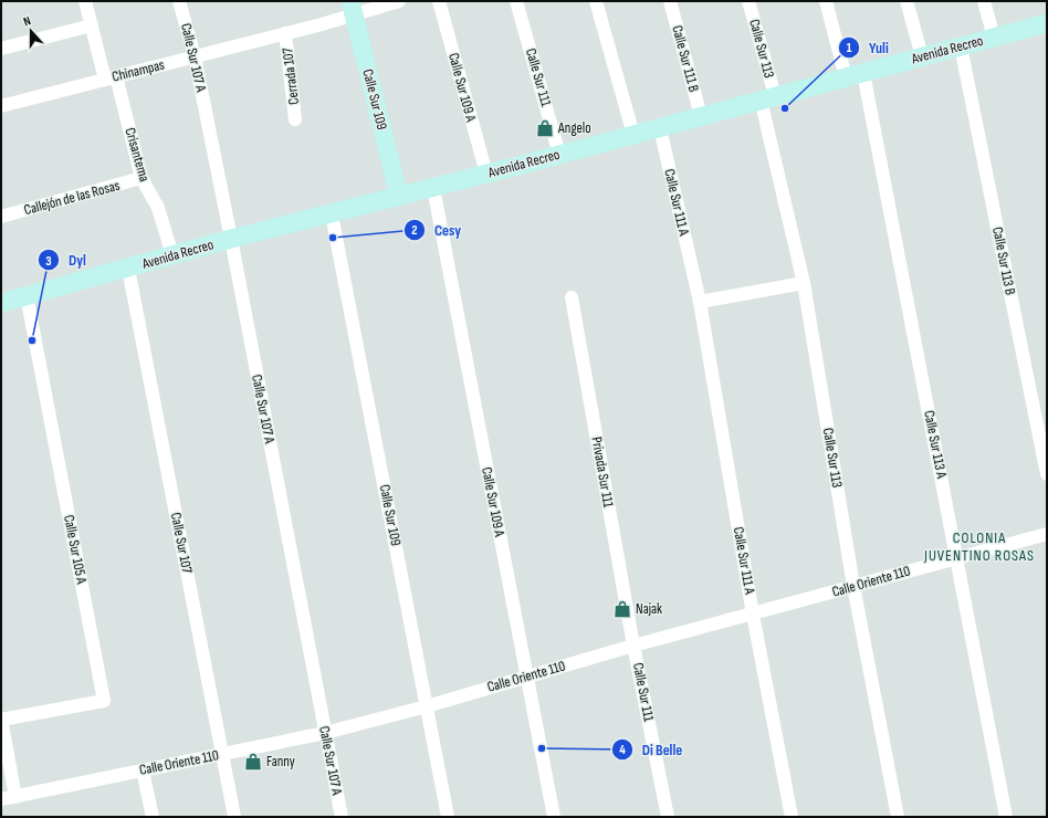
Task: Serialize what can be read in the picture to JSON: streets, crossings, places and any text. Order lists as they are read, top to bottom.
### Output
{
  "streets": {
    "street": [
      "Calle Sur 113",
      "Avenida Recreo",
      "Calle Sur 107 A",
      "Calle Sur 111 B",
      "Chinampas",
      "Cerrada 107",
      "Calle Sur 111",
      "Calle Sur 109 A",
      "Calle Sur 109",
      "Crisantema",
      "Callejón de las Rosas",
      "Calle Sur 111 A",
      "Calle Sur 113 B",
      "Calle Sur 113 A",
      "Privada Sur 111",
      "Calle Sur 107",
      "Calle Sur 105 A",
      "Calle Oriente 110"
    ]
  },
  "crossings": [
    ["Calle Sur 113", "Avenida Recreo"],
    ["Calle Sur 113", "Calle Oriente 110"],
    ["Avenida Recreo", "Calle Sur 107 A"],
    ["Avenida Recreo", "Calle Sur 111 B"],
    ["Avenida Recreo", "Calle Sur 111"],
    ["Avenida Recreo", "Calle Sur 109 A"],
    ["Avenida Recreo", "Calle Sur 109"],
    ["Avenida Recreo", "Crisantema"],
    ["Avenida Recreo", "Calle Sur 111 A"],
    ["Avenida Recreo", "Calle Sur 113 B"],
    ["Avenida Recreo", "Calle Sur 113 A"],
    ["Avenida Recreo", "Calle Sur 107"],
    ["Avenida Recreo", "Calle Sur 105 A"],
    ["Calle Sur 107 A", "Chinampas"],
    ["Calle Sur 107 A", "Calle Oriente 110"],
    ["Chinampas", "Cerrada 107"],
    ["Chinampas", "Calle Sur 109"],
    ["Chinampas", "Crisantema"],
    ["Calle Sur 111", "Privada Sur 111"],
    ["Calle Sur 111", "Calle Oriente 110"],
    ["Calle Sur 109 A", "Calle Oriente 110"],
    ["Calle Sur 109", "Calle Oriente 110"],
    ["Crisantema", "Callejón de las Rosas"],
    ["Calle Sur 111 A", "Calle Oriente 110"],
    ["Calle Sur 113 A", "Calle Oriente 110"],
    ["Privada Sur 111", "Calle Oriente 110"],
    ["Calle Sur 107", "Calle Oriente 110"]
  ],
  "districts": ["COLONIA JUVENTINO ROSAS"],
  "places": {
    "other": [
      "Yuli",
      "Cesy",
      "Dyl",
      "Di Belle"
    ],
    "shop": ["Angelo", "Najak", "Fanny"]
  },
  "north": "top"
}
